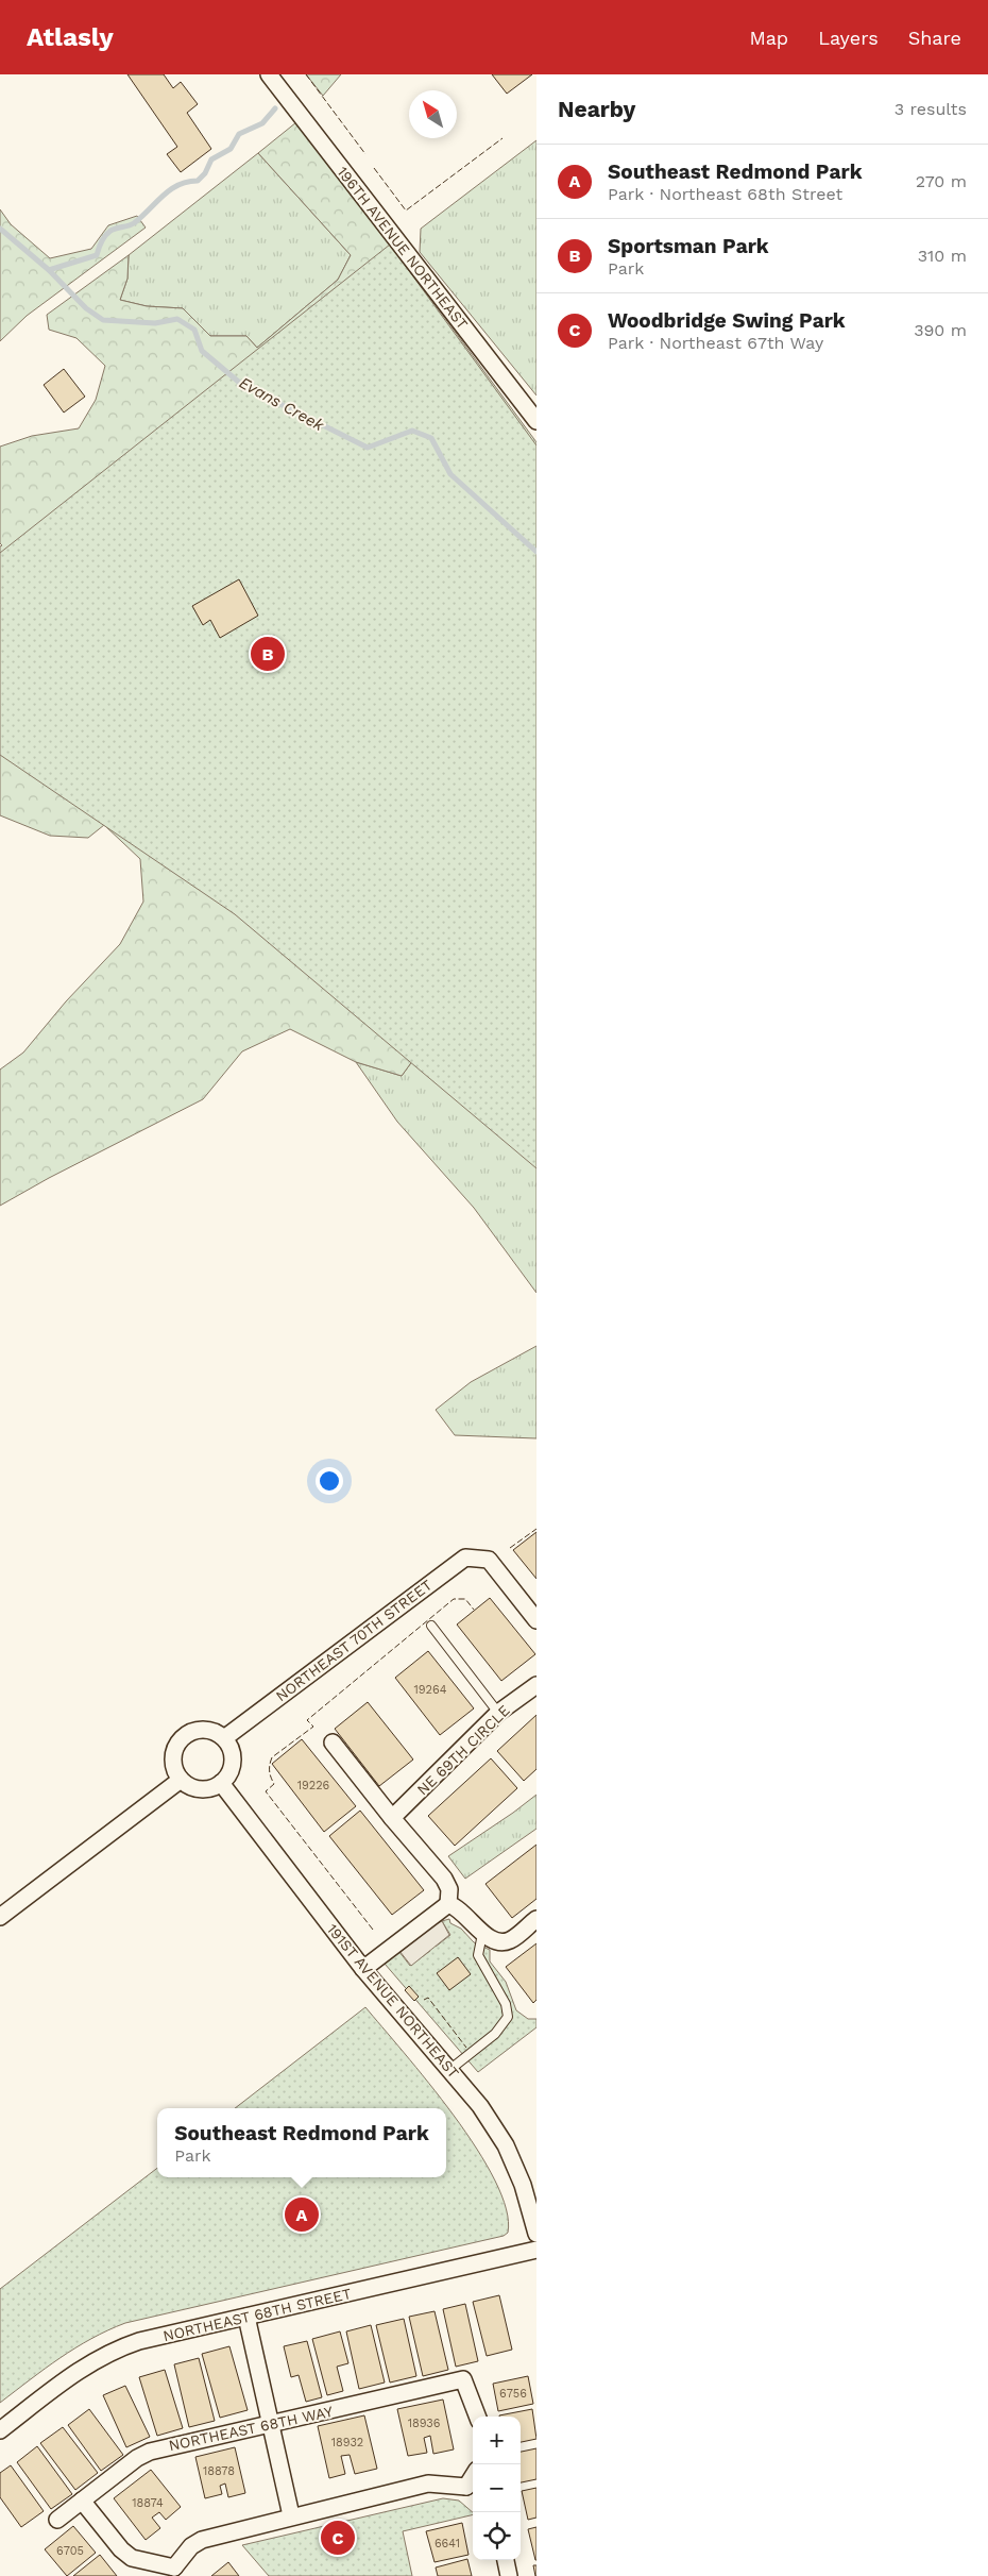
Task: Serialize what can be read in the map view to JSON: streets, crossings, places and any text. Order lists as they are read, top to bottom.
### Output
{
  "streets": {
    "street": [
      "196TH AVENUE NORTHEAST",
      "NORTHEAST 70TH STREET",
      "NE 69TH CIRCLE",
      "191ST AVENUE NORTHEAST",
      "NORTHEAST 68TH STREET",
      "NORTHEAST 68TH WAY"
    ]
  },
  "crossings": [
    ["NORTHEAST 70TH STREET", "191ST AVENUE NORTHEAST"]
  ],
  "water": ["Evans Creek"],
  "house_numbers": [
    "19264",
    "19226",
    "6756",
    "18936",
    "18932",
    "18878",
    "18874",
    "6641",
    "6705"
  ],
  "north": "top left",
  "page": {
    "header": "Atlasly",
    "nav": ["Map", "Layers", "Share"],
    "heading": ["Nearby", "3 results"],
    "list": [
      {
        "mark": "A",
        "name": "Southeast Redmond Park",
        "note": "Park · Northeast 68th Street",
        "value": "270 m"
      },
      {
        "mark": "B",
        "name": "Sportsman Park",
        "note": "Park",
        "value": "310 m"
      },
      {
        "mark": "C",
        "name": "Woodbridge Swing Park",
        "note": "Park · Northeast 67th Way",
        "value": "390 m"
      }
    ],
    "pins": ["B", "A", "C"],
    "popup": ["Southeast Redmond Park", "Park"],
    "map_buttons": ["+", "−"]
  }
}
